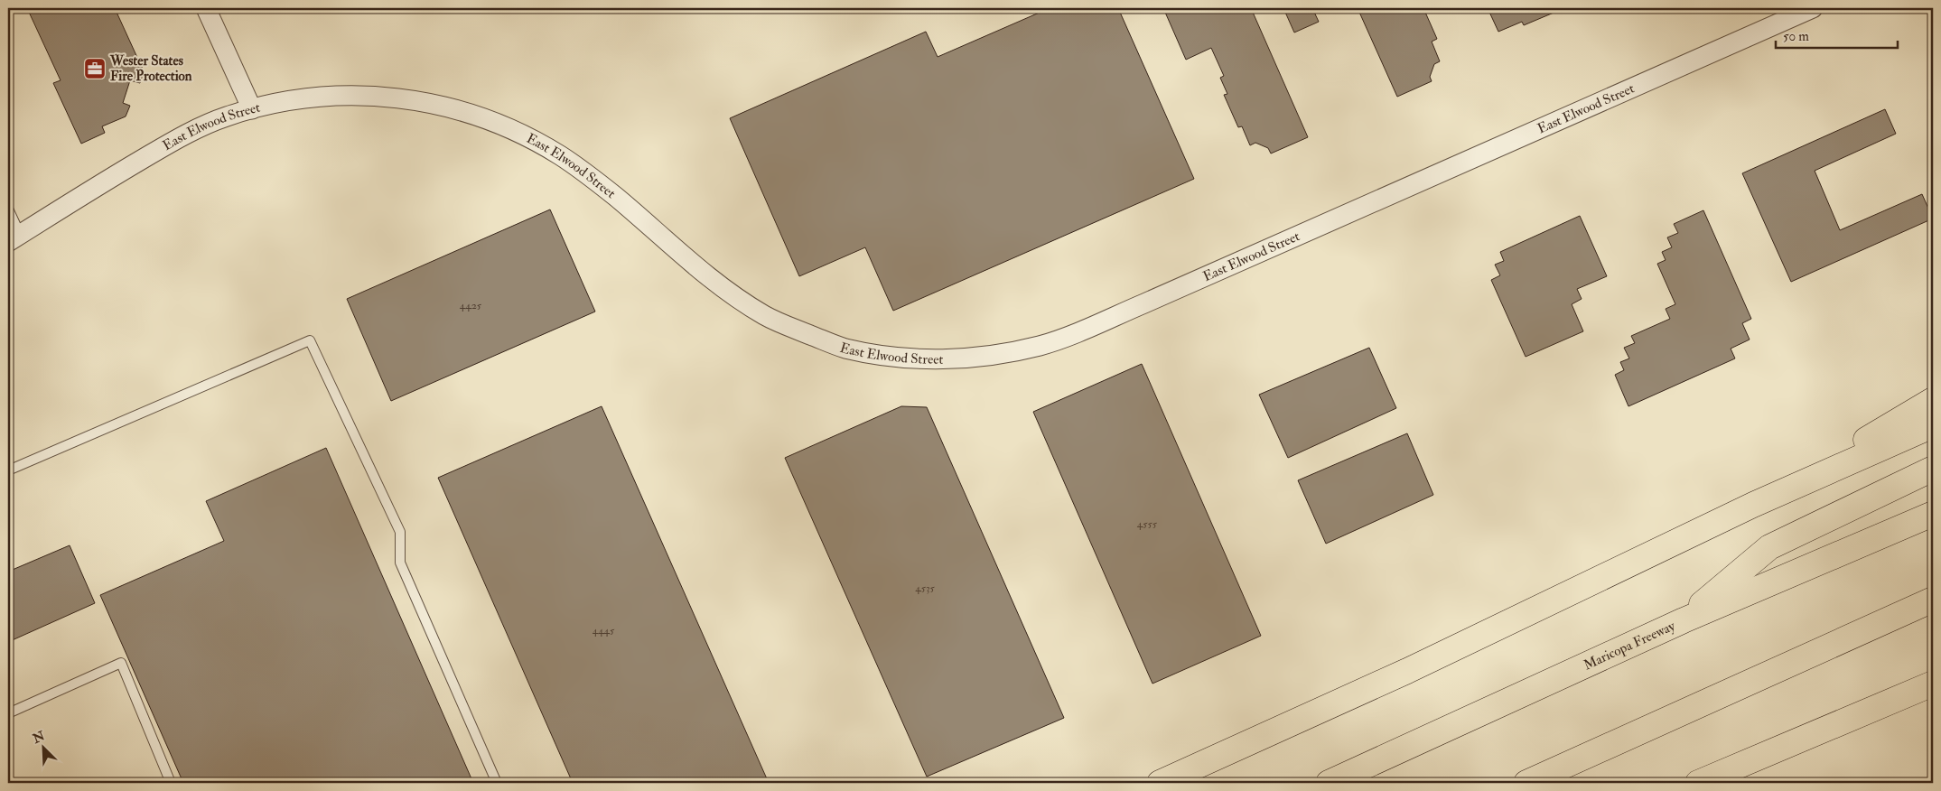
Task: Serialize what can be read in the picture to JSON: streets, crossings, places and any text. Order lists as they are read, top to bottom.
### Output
{
  "streets": {
    "highway": ["Maricopa Freeway"],
    "street": ["East Elwood Street"]
  },
  "places": {
    "office": ["Wester States Fire Protection"]
  },
  "house_numbers": [
    "4425",
    "4555",
    "4535",
    "4445"
  ],
  "scale_bar": "50 m",
  "north": "top left"
}
